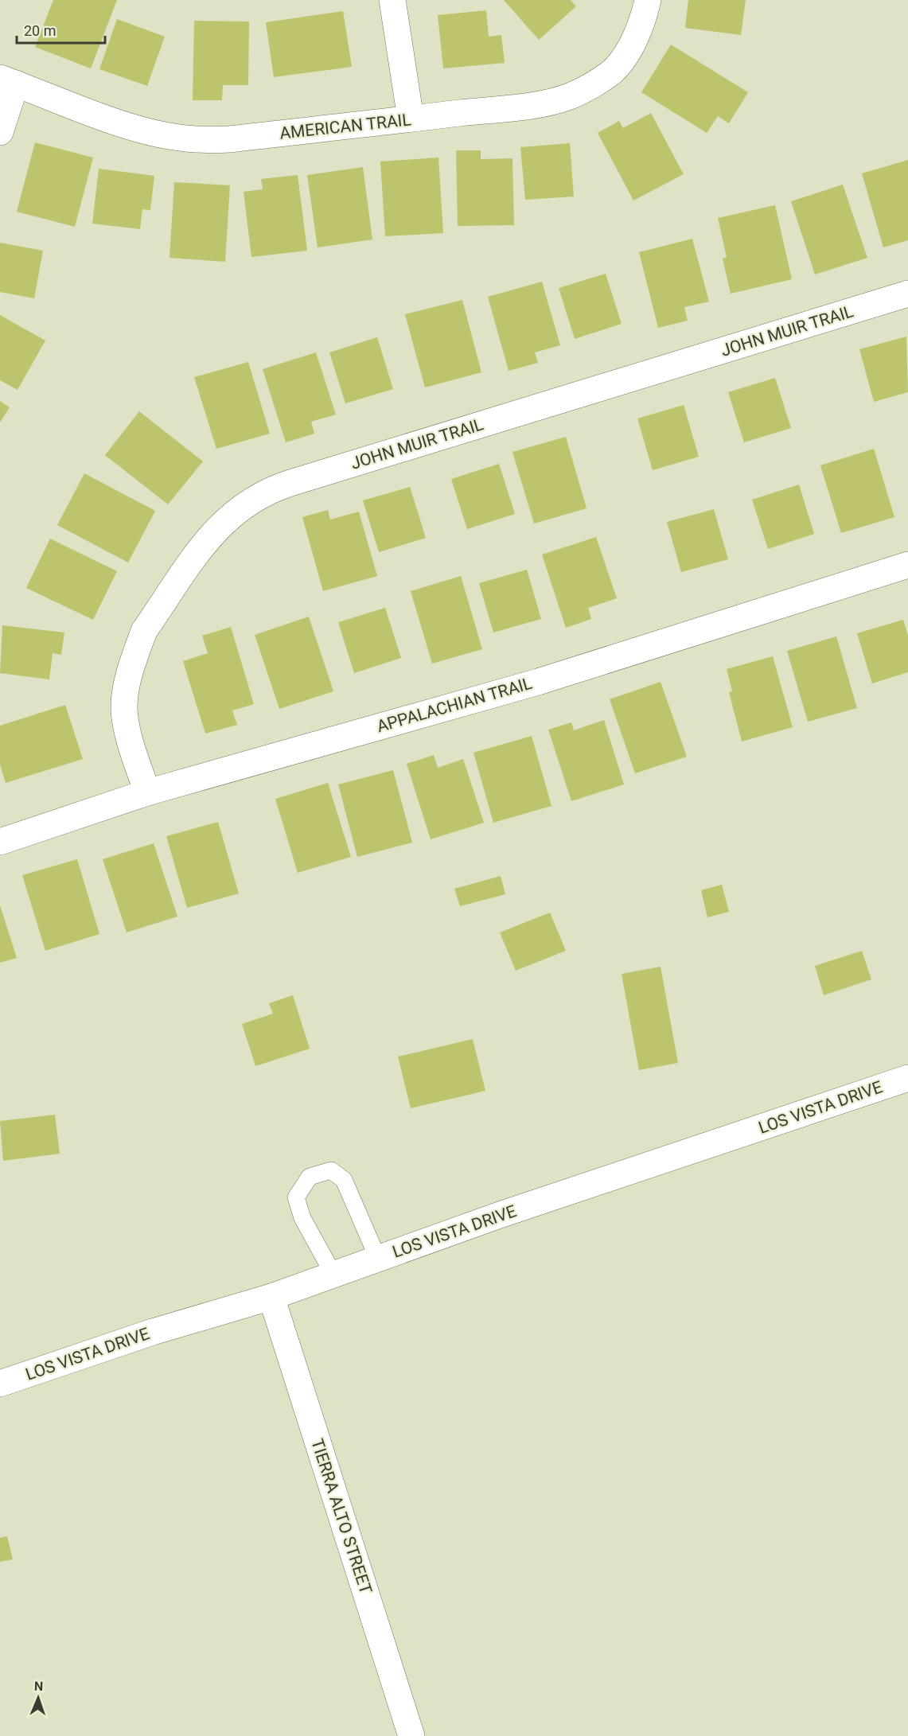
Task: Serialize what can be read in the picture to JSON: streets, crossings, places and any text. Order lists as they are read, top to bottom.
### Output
{
  "streets": {
    "street": [
      "AMERICAN TRAIL",
      "JOHN MUIR TRAIL",
      "APPALACHIAN TRAIL",
      "LOS VISTA DRIVE",
      "TIERRA ALTO STREET"
    ]
  },
  "crossings": [
    ["JOHN MUIR TRAIL", "APPALACHIAN TRAIL"],
    ["LOS VISTA DRIVE", "TIERRA ALTO STREET"]
  ],
  "scale_bar": "20 m",
  "north": "top"
}
